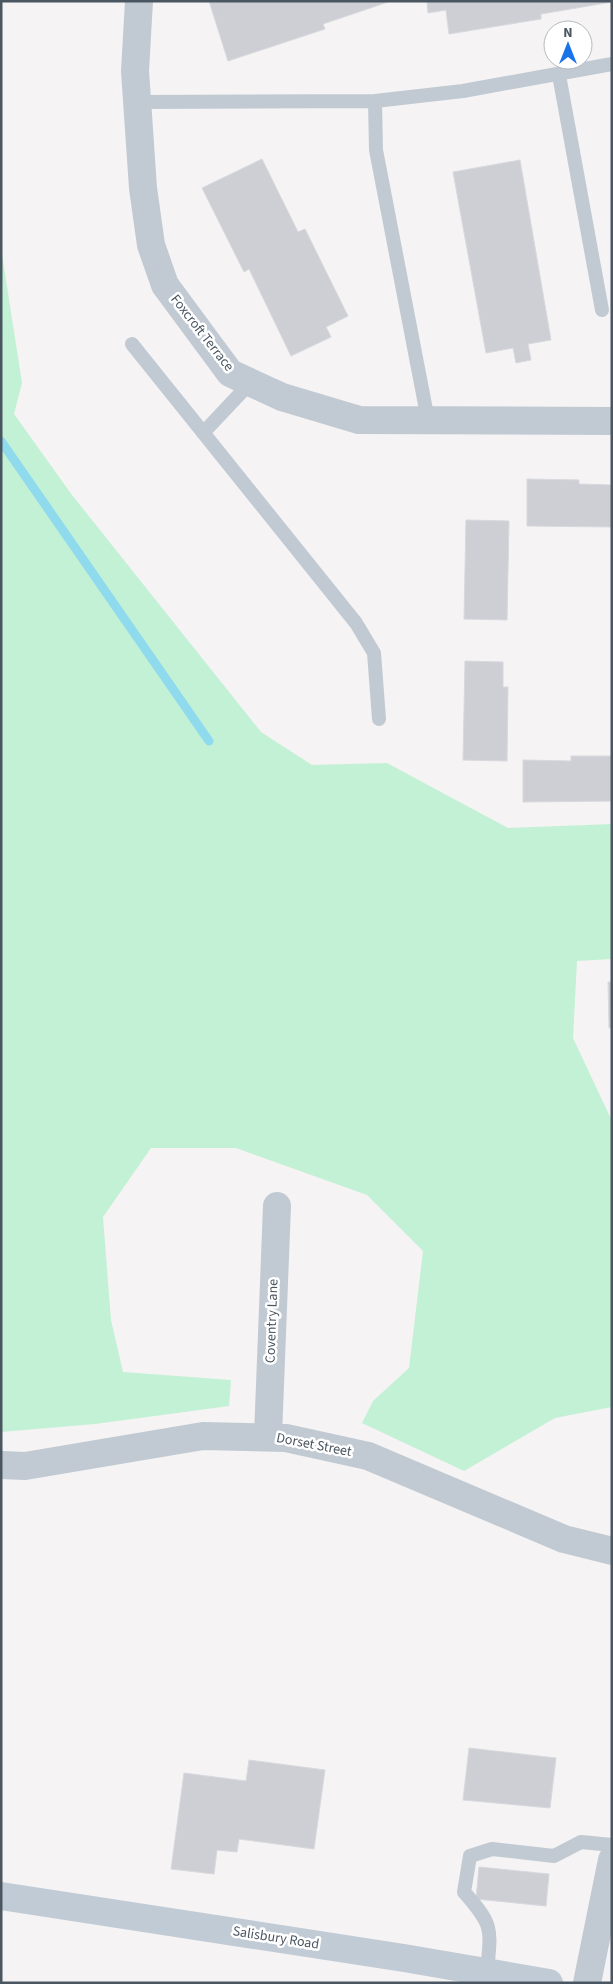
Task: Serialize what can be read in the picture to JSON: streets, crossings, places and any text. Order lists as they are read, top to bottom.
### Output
{
  "streets": {
    "street": [
      "Foxcroft Terrace",
      "Coventry Lane",
      "Dorset Street",
      "Salisbury Road"
    ]
  },
  "crossings": [
    ["Coventry Lane", "Dorset Street"]
  ],
  "north": "top"
}
